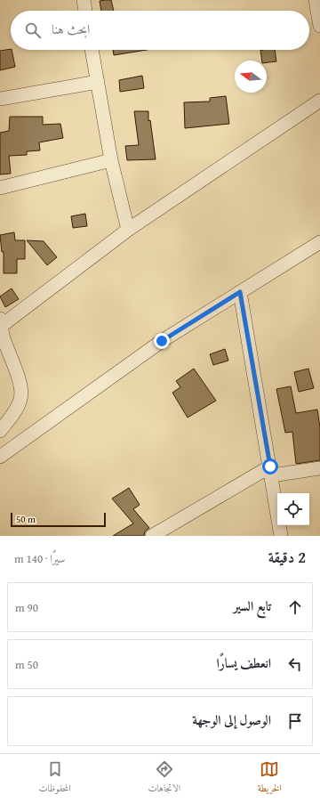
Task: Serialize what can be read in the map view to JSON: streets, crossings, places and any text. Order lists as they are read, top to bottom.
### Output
{
  "scale_bar": "50 m",
  "north": "left",
  "page": {
    "search": "ابحث هنا",
    "scale": "50 m",
    "heading": ["2 دقيقة", "سيرًا · 140 m"],
    "list": [
      ["تابع السير", "90 m"],
      ["انعطف يسارًا", "50 m"],
      "الوصول إلى الوجهة"
    ],
    "nav": ["الخريطة", "الاتجاهات", "المحفوظات"]
  }
}
